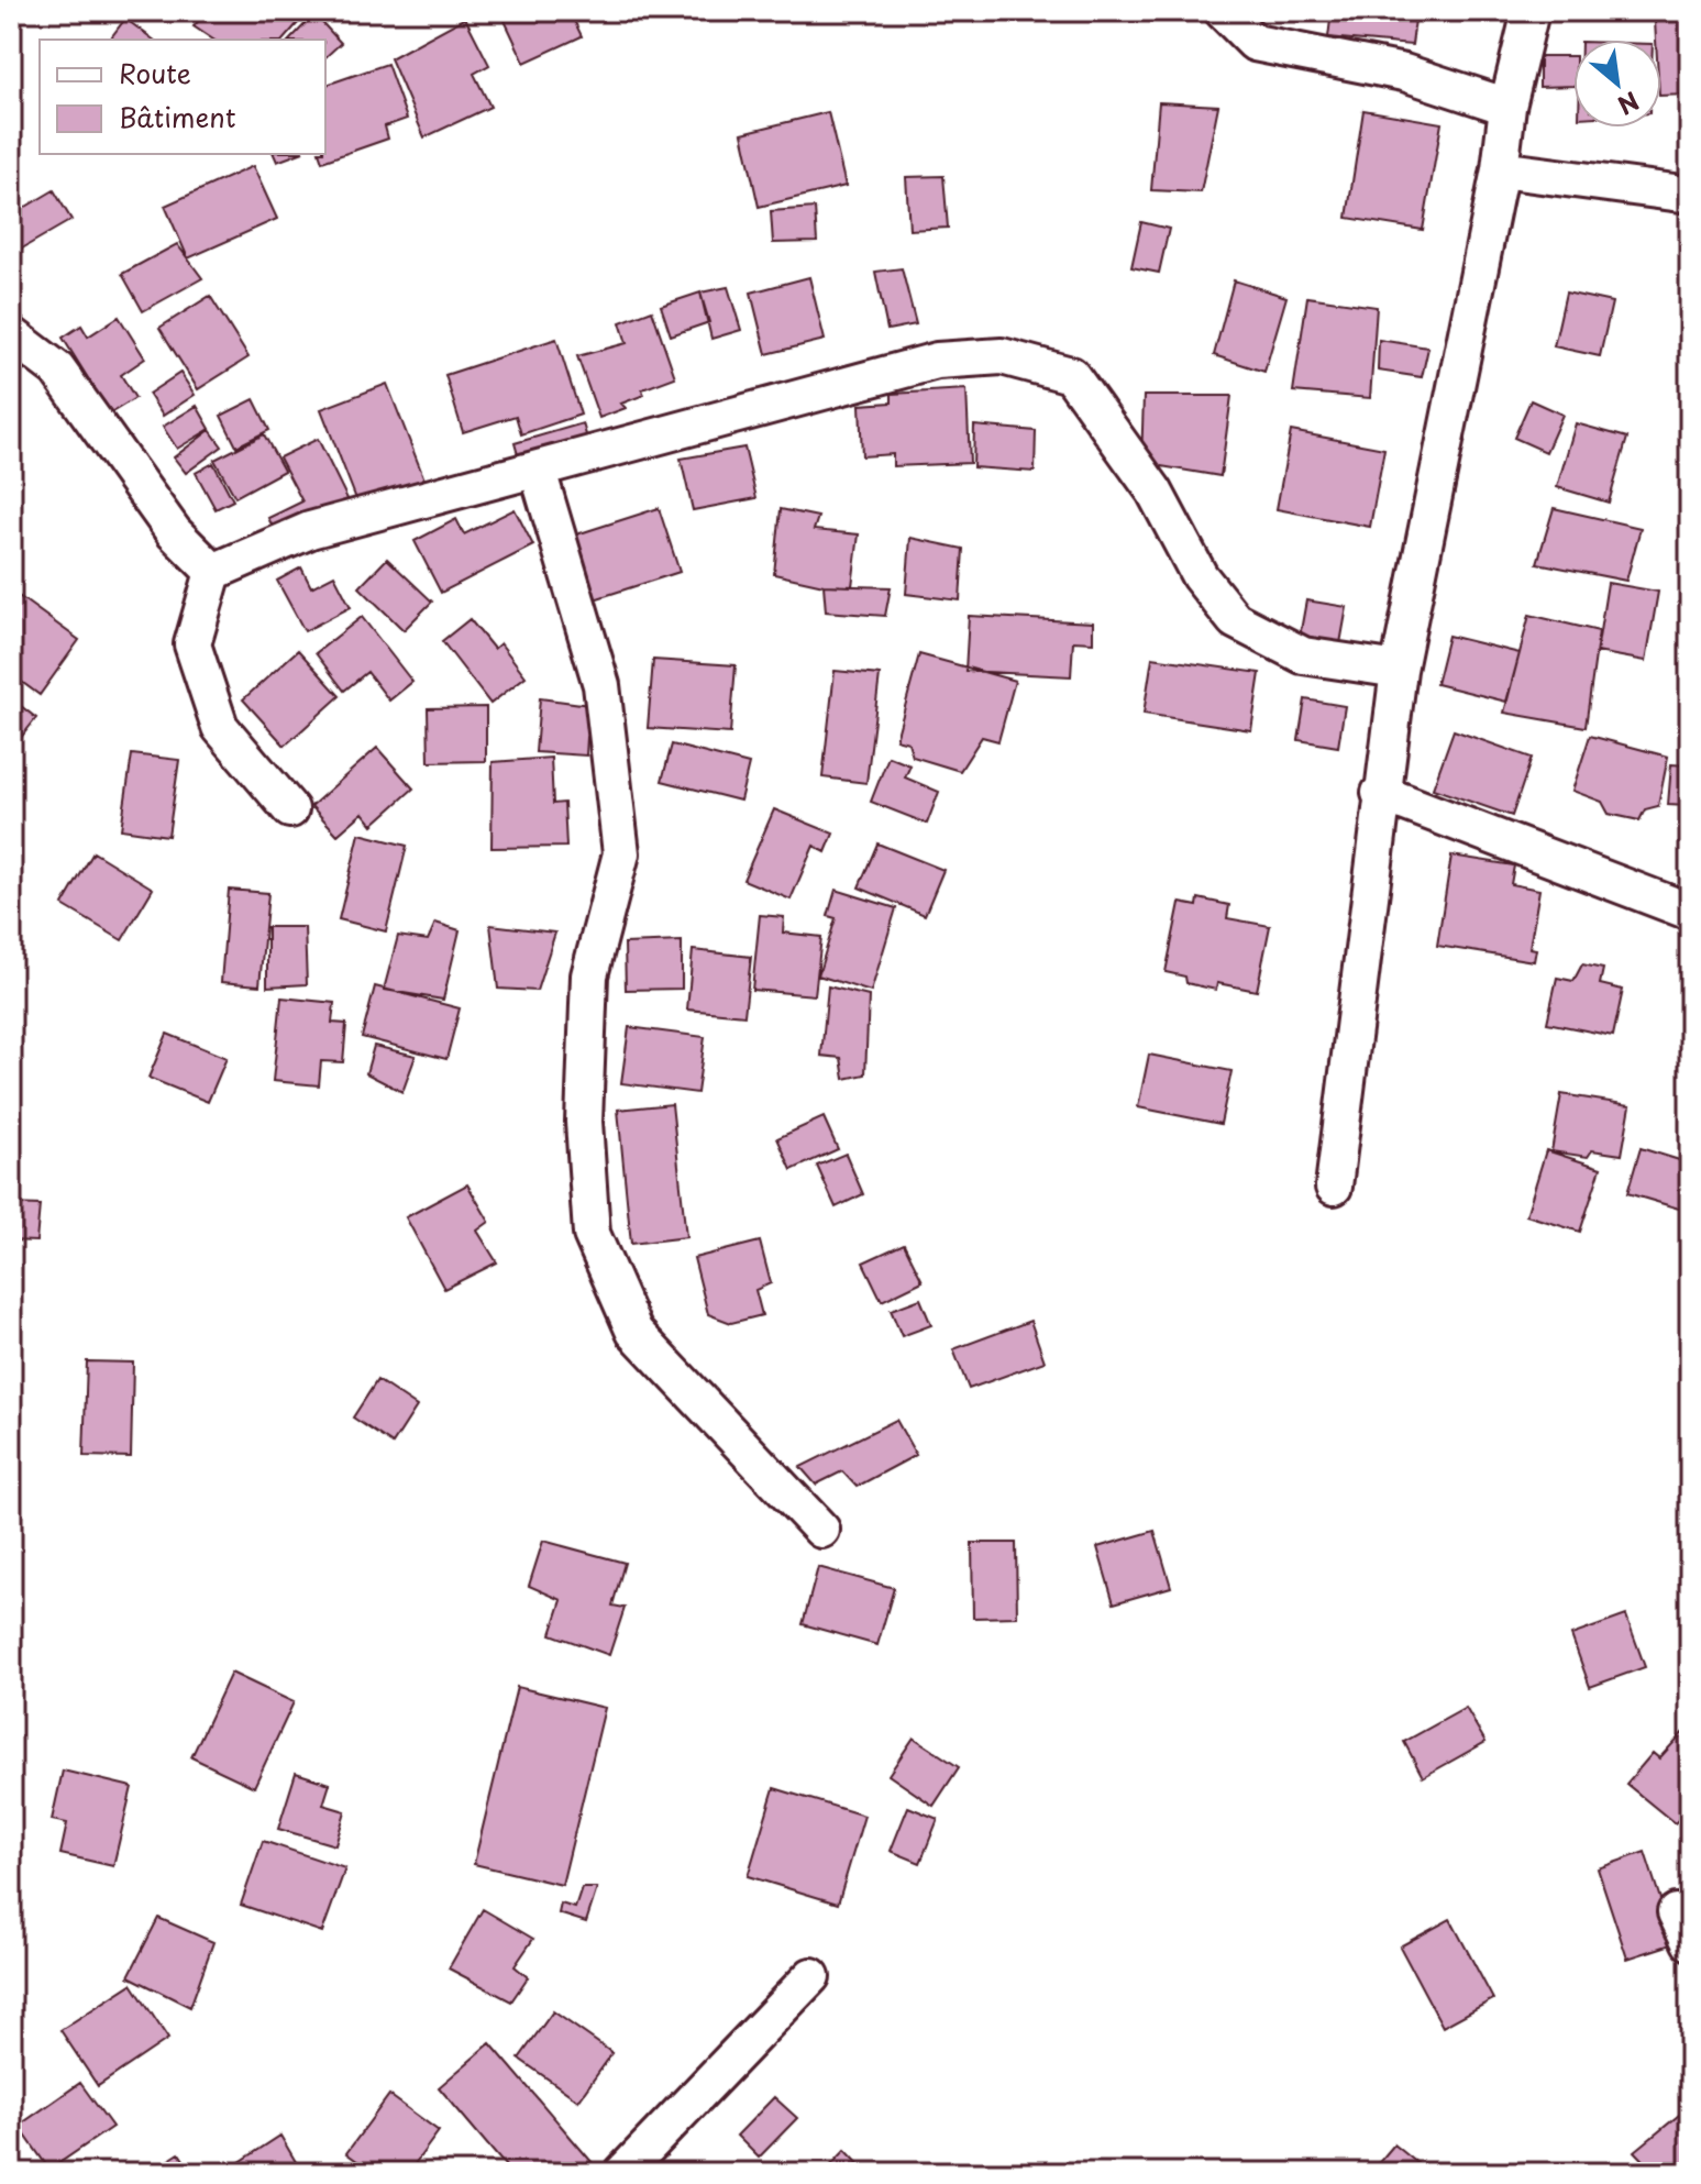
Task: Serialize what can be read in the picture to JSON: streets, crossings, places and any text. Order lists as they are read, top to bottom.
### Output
{
  "legend": ["Route", "Bâtiment"],
  "north": "bottom right"
}
